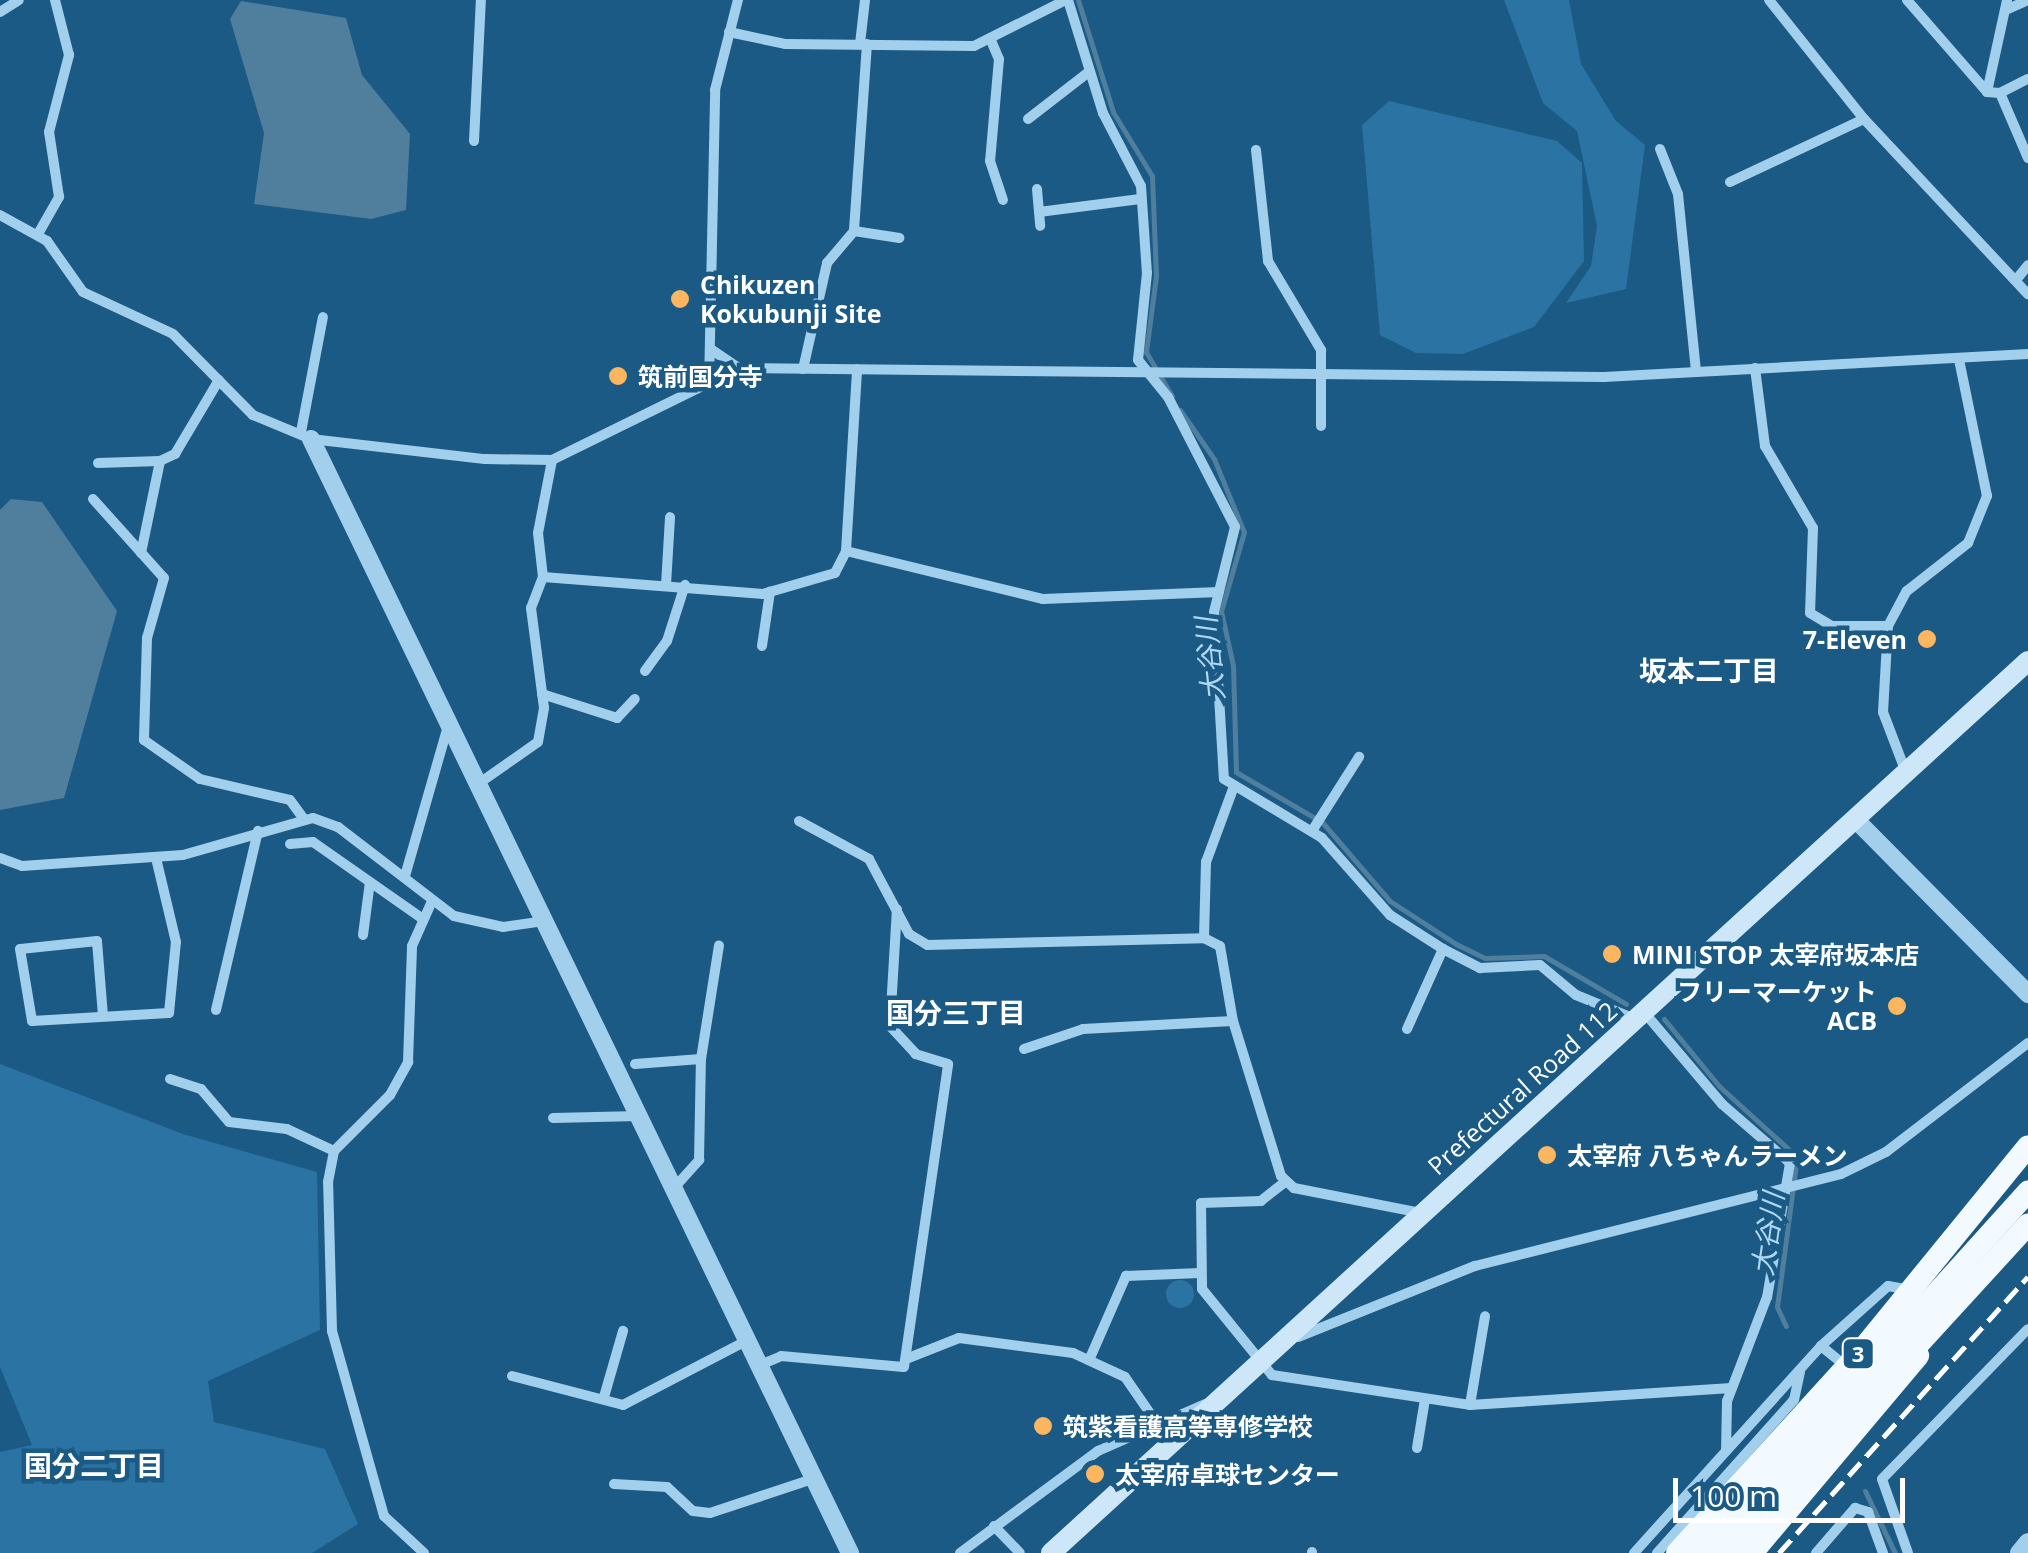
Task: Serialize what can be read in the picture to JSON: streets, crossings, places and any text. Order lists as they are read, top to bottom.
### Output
{
  "streets": {
    "highway": ["3"],
    "main road": ["Prefectural Road 112"]
  },
  "districts": ["坂本二丁目", "国分三丁目", "国分二丁目"],
  "water": ["大谷川"],
  "places": [
    "Chikuzen Kokubunji Site",
    "筑前国分寺",
    "7-Eleven",
    "MINI STOP 太宰府坂本店",
    "フリーマーケット ACB",
    "太宰府 八ちゃんラーメン",
    "筑紫看護高等専修学校",
    "太宰府卓球センター"
  ],
  "scale_bar": "100 m"
}
